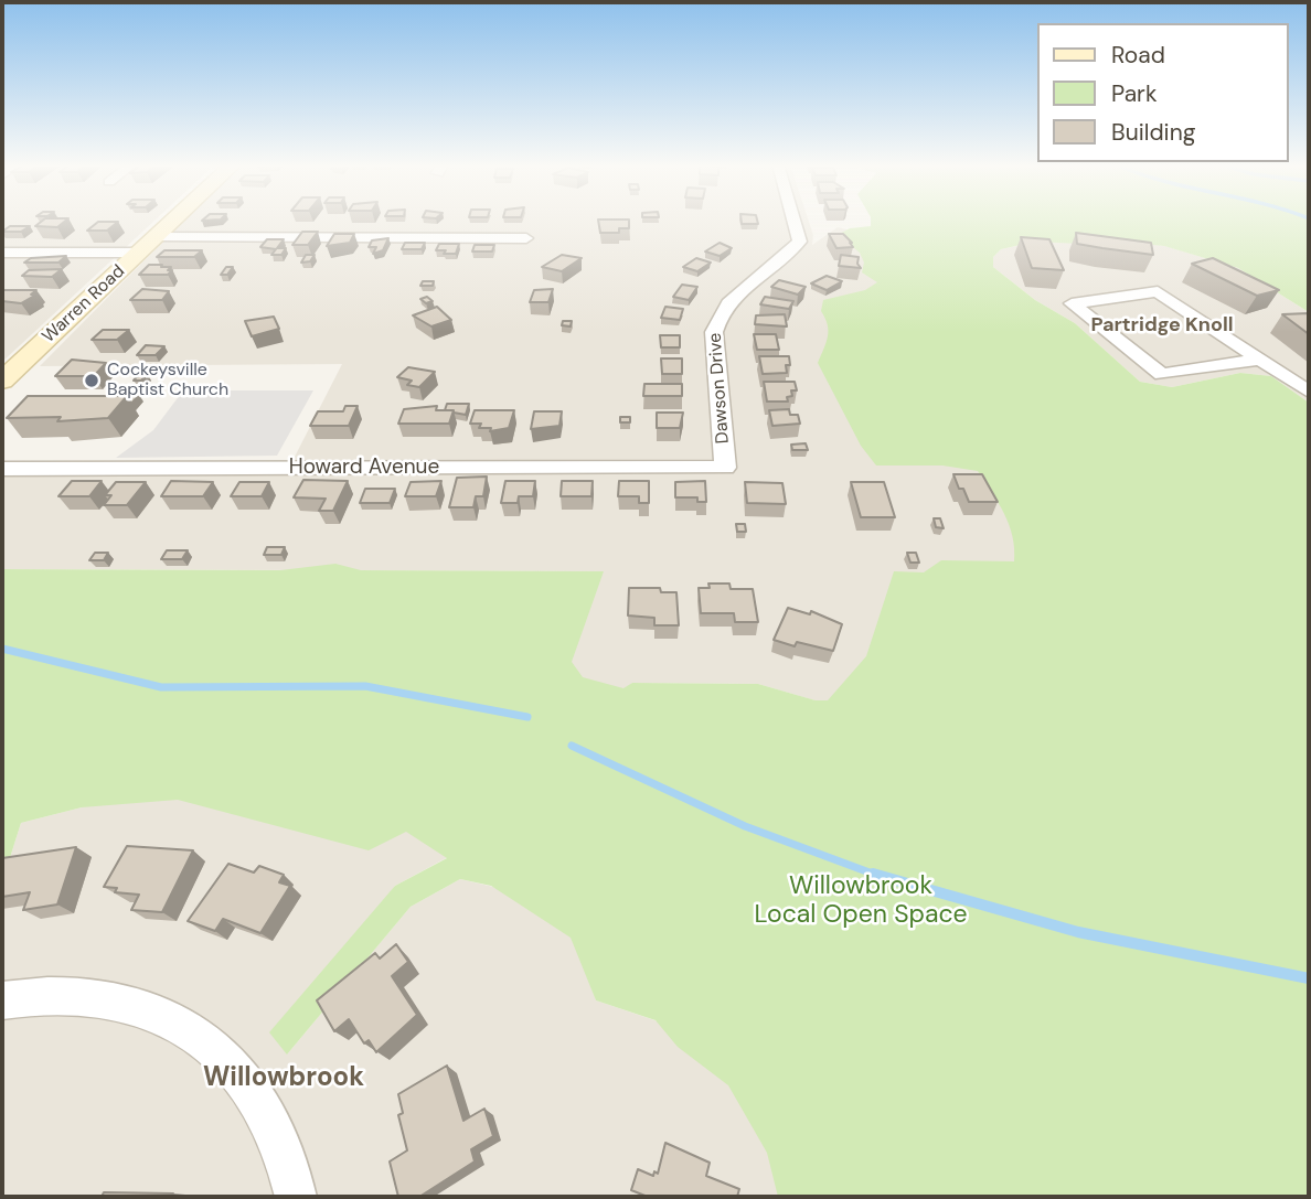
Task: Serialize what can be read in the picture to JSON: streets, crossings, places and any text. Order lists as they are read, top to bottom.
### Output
{
  "streets": {
    "street": ["Warren Road", "Dawson Drive", "Howard Avenue"]
  },
  "crossings": [
    ["Dawson Drive", "Howard Avenue"]
  ],
  "districts": ["Partridge Knoll", "Willowbrook"],
  "parks": ["Willowbrook Local Open Space"],
  "places": ["Cockeysville Baptist Church"],
  "legend": ["Road", "Park", "Building"]
}
